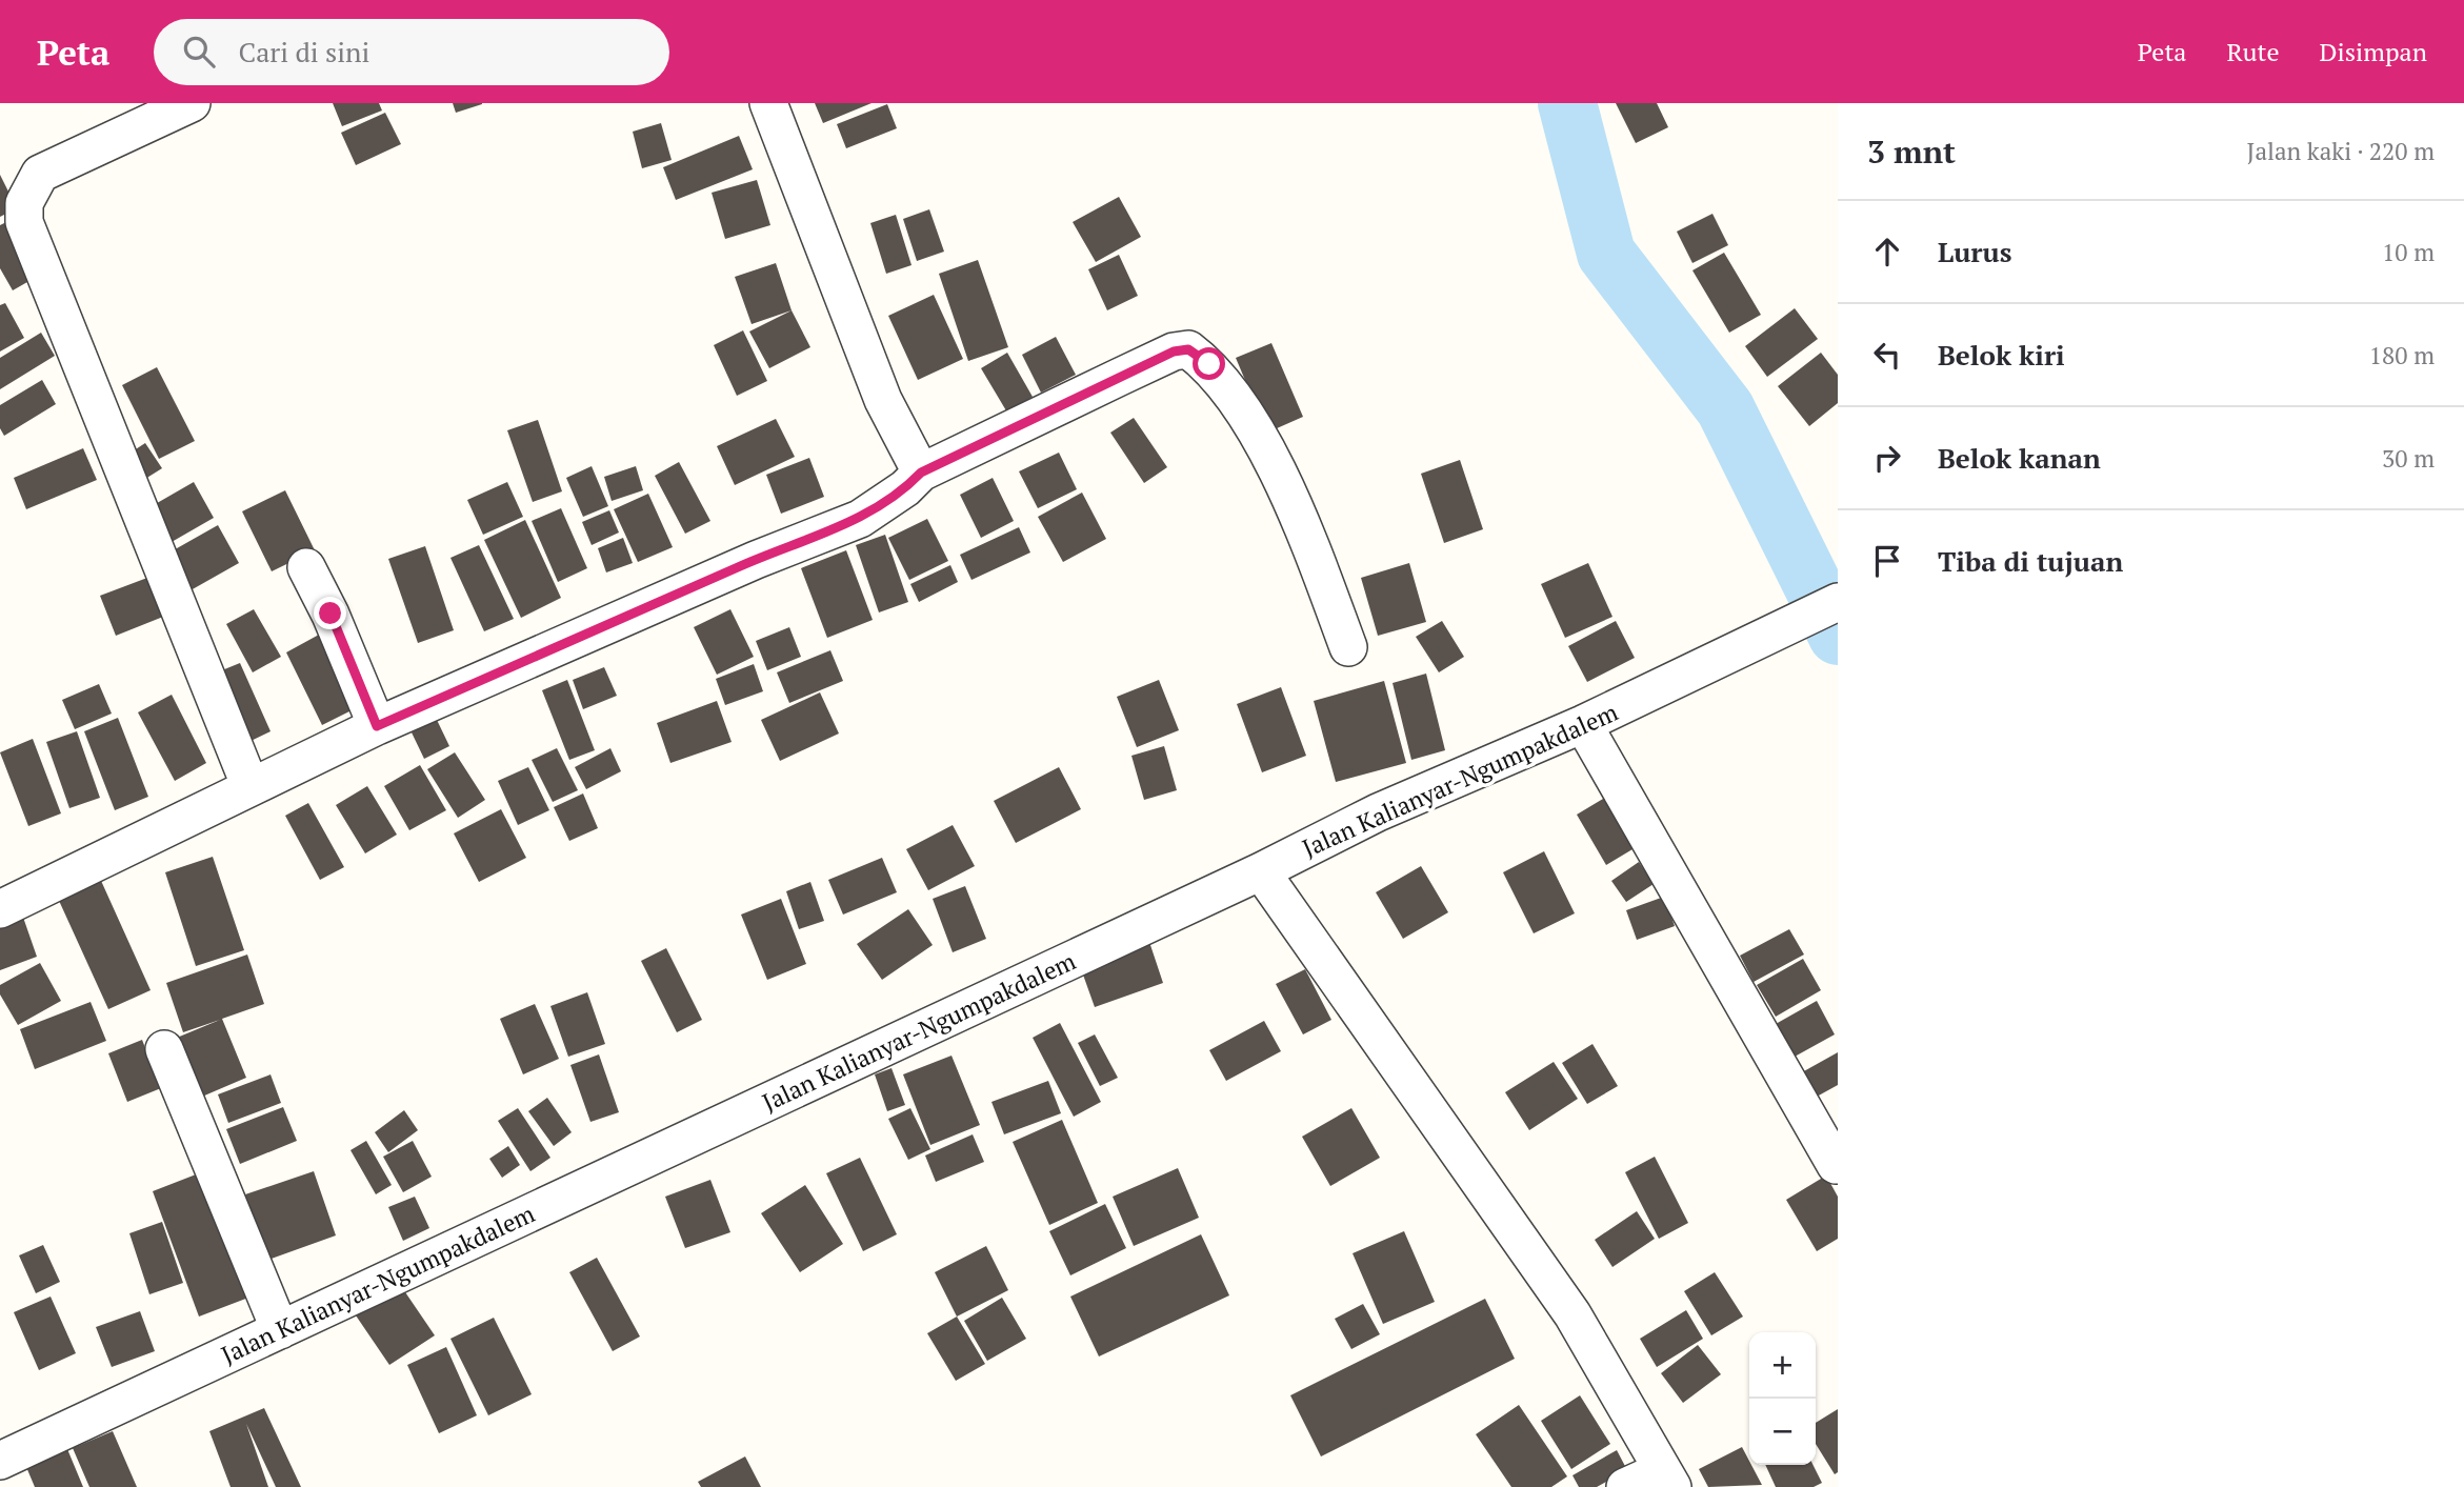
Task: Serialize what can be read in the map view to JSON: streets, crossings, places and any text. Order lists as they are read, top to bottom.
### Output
{
  "streets": {
    "street": ["Jalan Kalianyar-Ngumpakdalem"]
  },
  "page": {
    "header": "Peta",
    "search": "Cari di sini",
    "nav": ["Peta", "Rute", "Disimpan"],
    "heading": ["3 mnt", "Jalan kaki · 220 m"],
    "list": [
      ["Lurus", "10 m"],
      ["Belok kiri", "180 m"],
      ["Belok kanan", "30 m"],
      "Tiba di tujuan"
    ],
    "map_buttons": ["+", "−"]
  }
}
